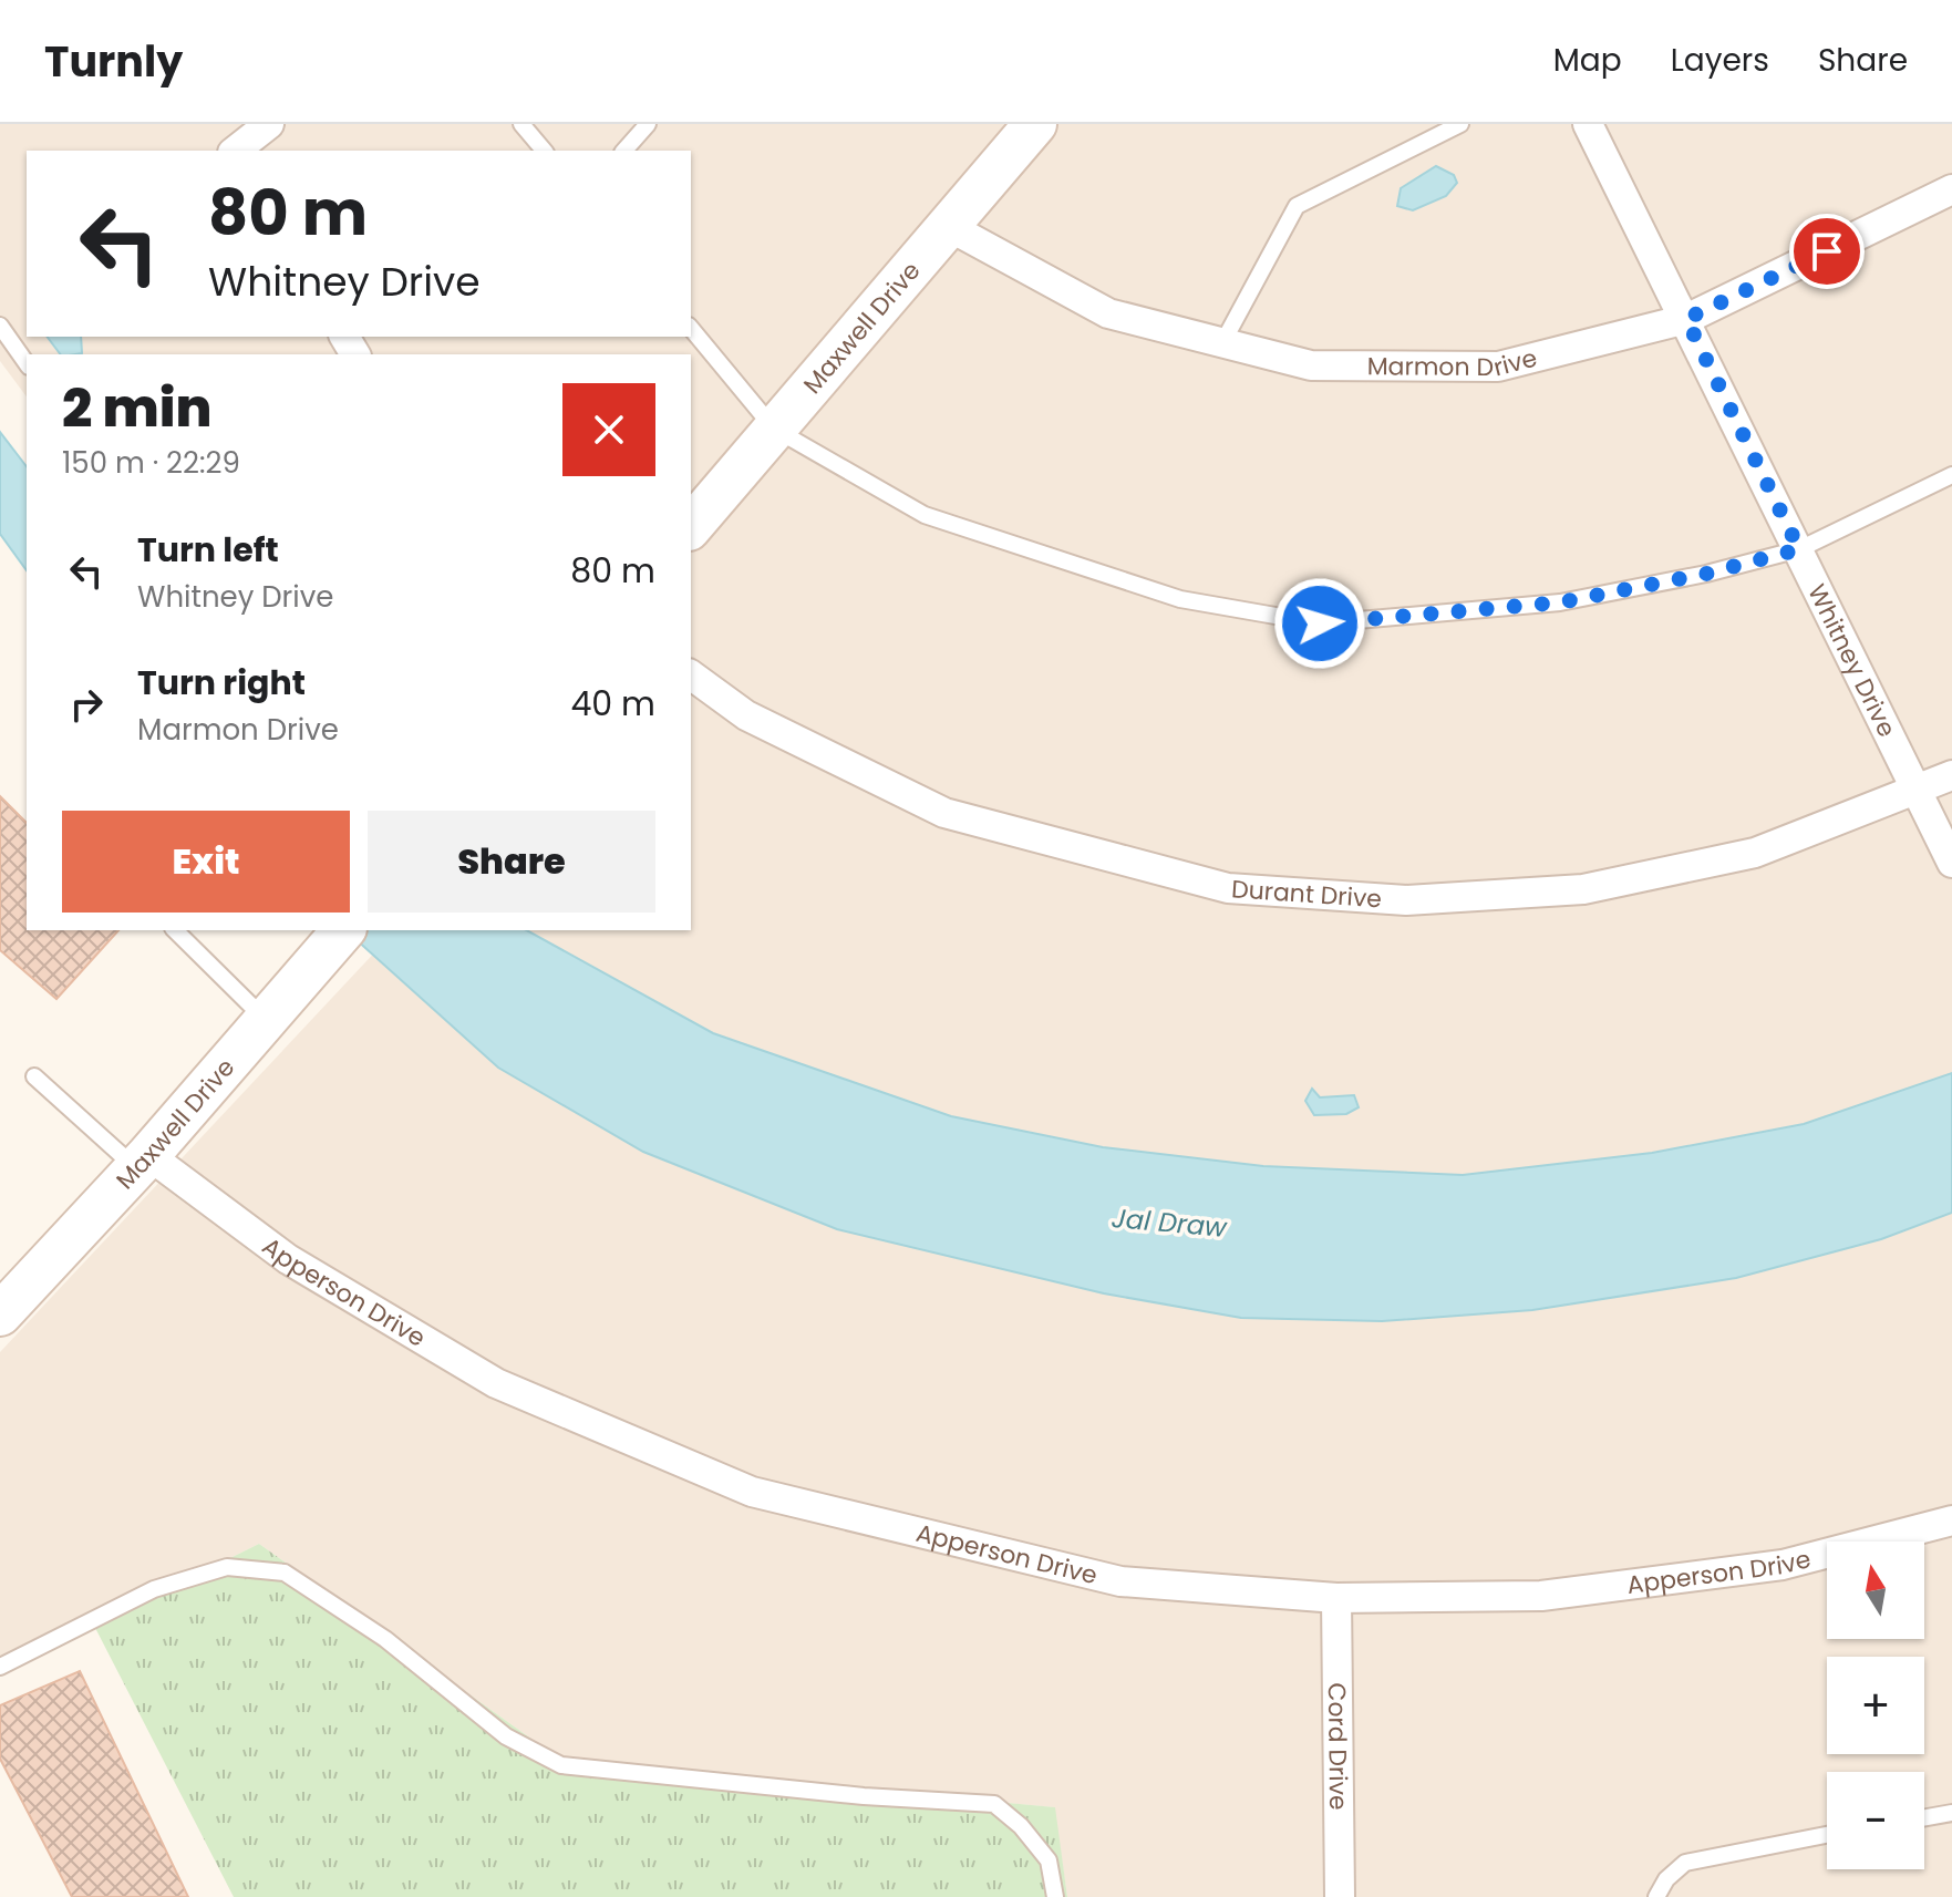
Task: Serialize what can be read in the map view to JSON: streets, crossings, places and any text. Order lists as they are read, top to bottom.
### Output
{
  "streets": {
    "street": [
      "Maxwell Drive",
      "Marmon Drive",
      "Whitney Drive",
      "Durant Drive",
      "Apperson Drive",
      "Cord Drive"
    ]
  },
  "crossings": [
    ["Maxwell Drive", "Marmon Drive"],
    ["Maxwell Drive", "Apperson Drive"],
    ["Marmon Drive", "Whitney Drive"],
    ["Whitney Drive", "Durant Drive"],
    ["Apperson Drive", "Cord Drive"]
  ],
  "water": ["Jal Draw"],
  "north": "top",
  "page": {
    "header": "Turnly",
    "nav": ["Map", "Layers", "Share"],
    "turn": ["80 m", "Whitney Drive"],
    "heading": ["2 min", "150 m · 22:29"],
    "list": [
      {
        "name": "Turn left",
        "note": "Whitney Drive",
        "value": "80 m"
      },
      {
        "name": "Turn right",
        "note": "Marmon Drive",
        "value": "40 m"
      }
    ],
    "buttons": ["Exit", "Share"],
    "map_buttons": ["+", "−"]
  }
}
